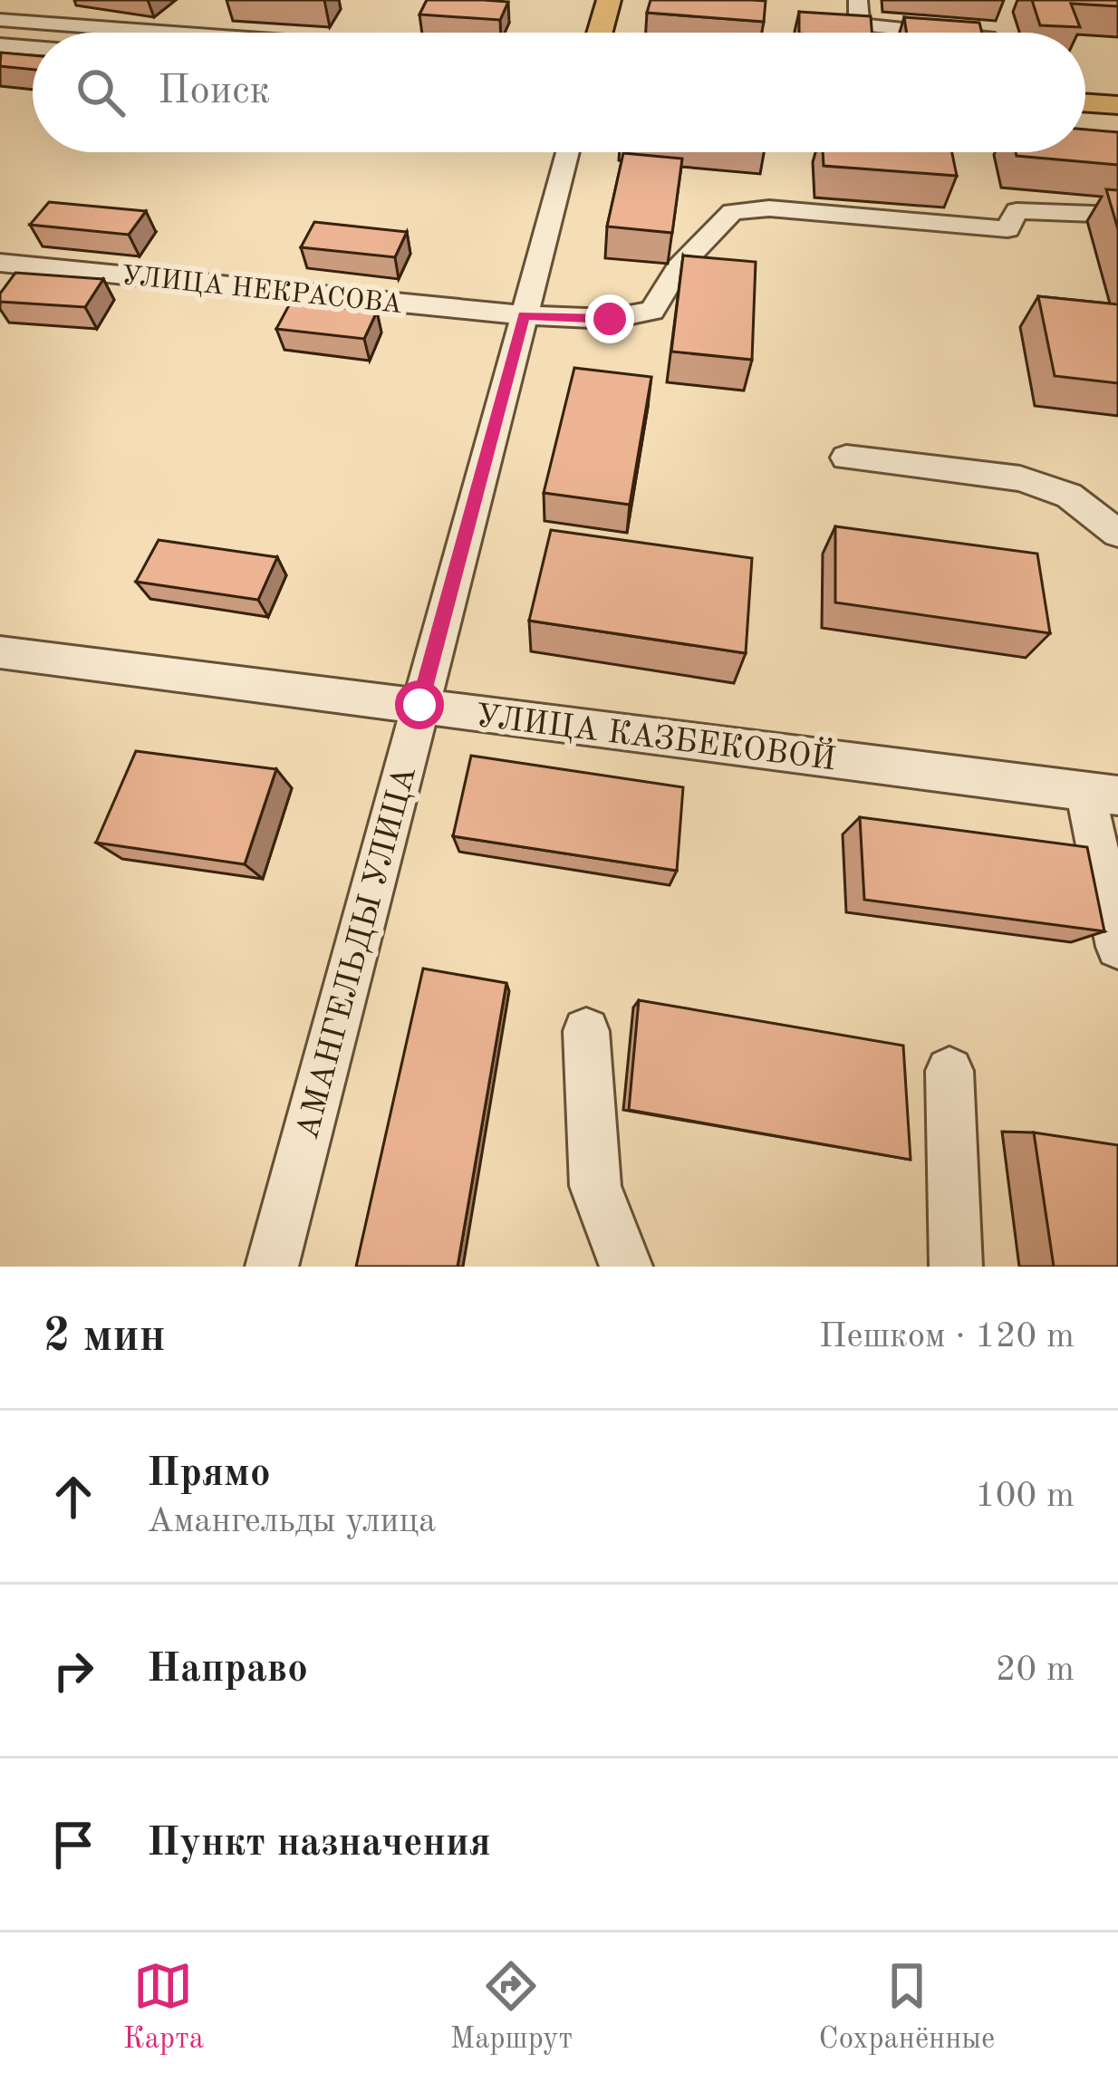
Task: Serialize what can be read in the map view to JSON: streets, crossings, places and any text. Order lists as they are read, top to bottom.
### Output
{
  "streets": {
    "street": ["УЛИЦА НЕКРАСОВА", "УЛИЦА КАЗБЕКОВОЙ", "АМАНГЕЛЬДЫ УЛИЦА"]
  },
  "crossings": [
    ["УЛИЦА НЕКРАСОВА", "АМАНГЕЛЬДЫ УЛИЦА"],
    ["УЛИЦА КАЗБЕКОВОЙ", "АМАНГЕЛЬДЫ УЛИЦА"]
  ],
  "page": {
    "search": "Поиск",
    "heading": ["2 мин", "Пешком · 120 m"],
    "list": [
      ["Прямо", "Амангельды улица", "100 m"],
      ["Направо", "20 m"],
      "Пункт назначения"
    ],
    "nav": ["Карта", "Маршрут", "Сохранённые"]
  }
}
